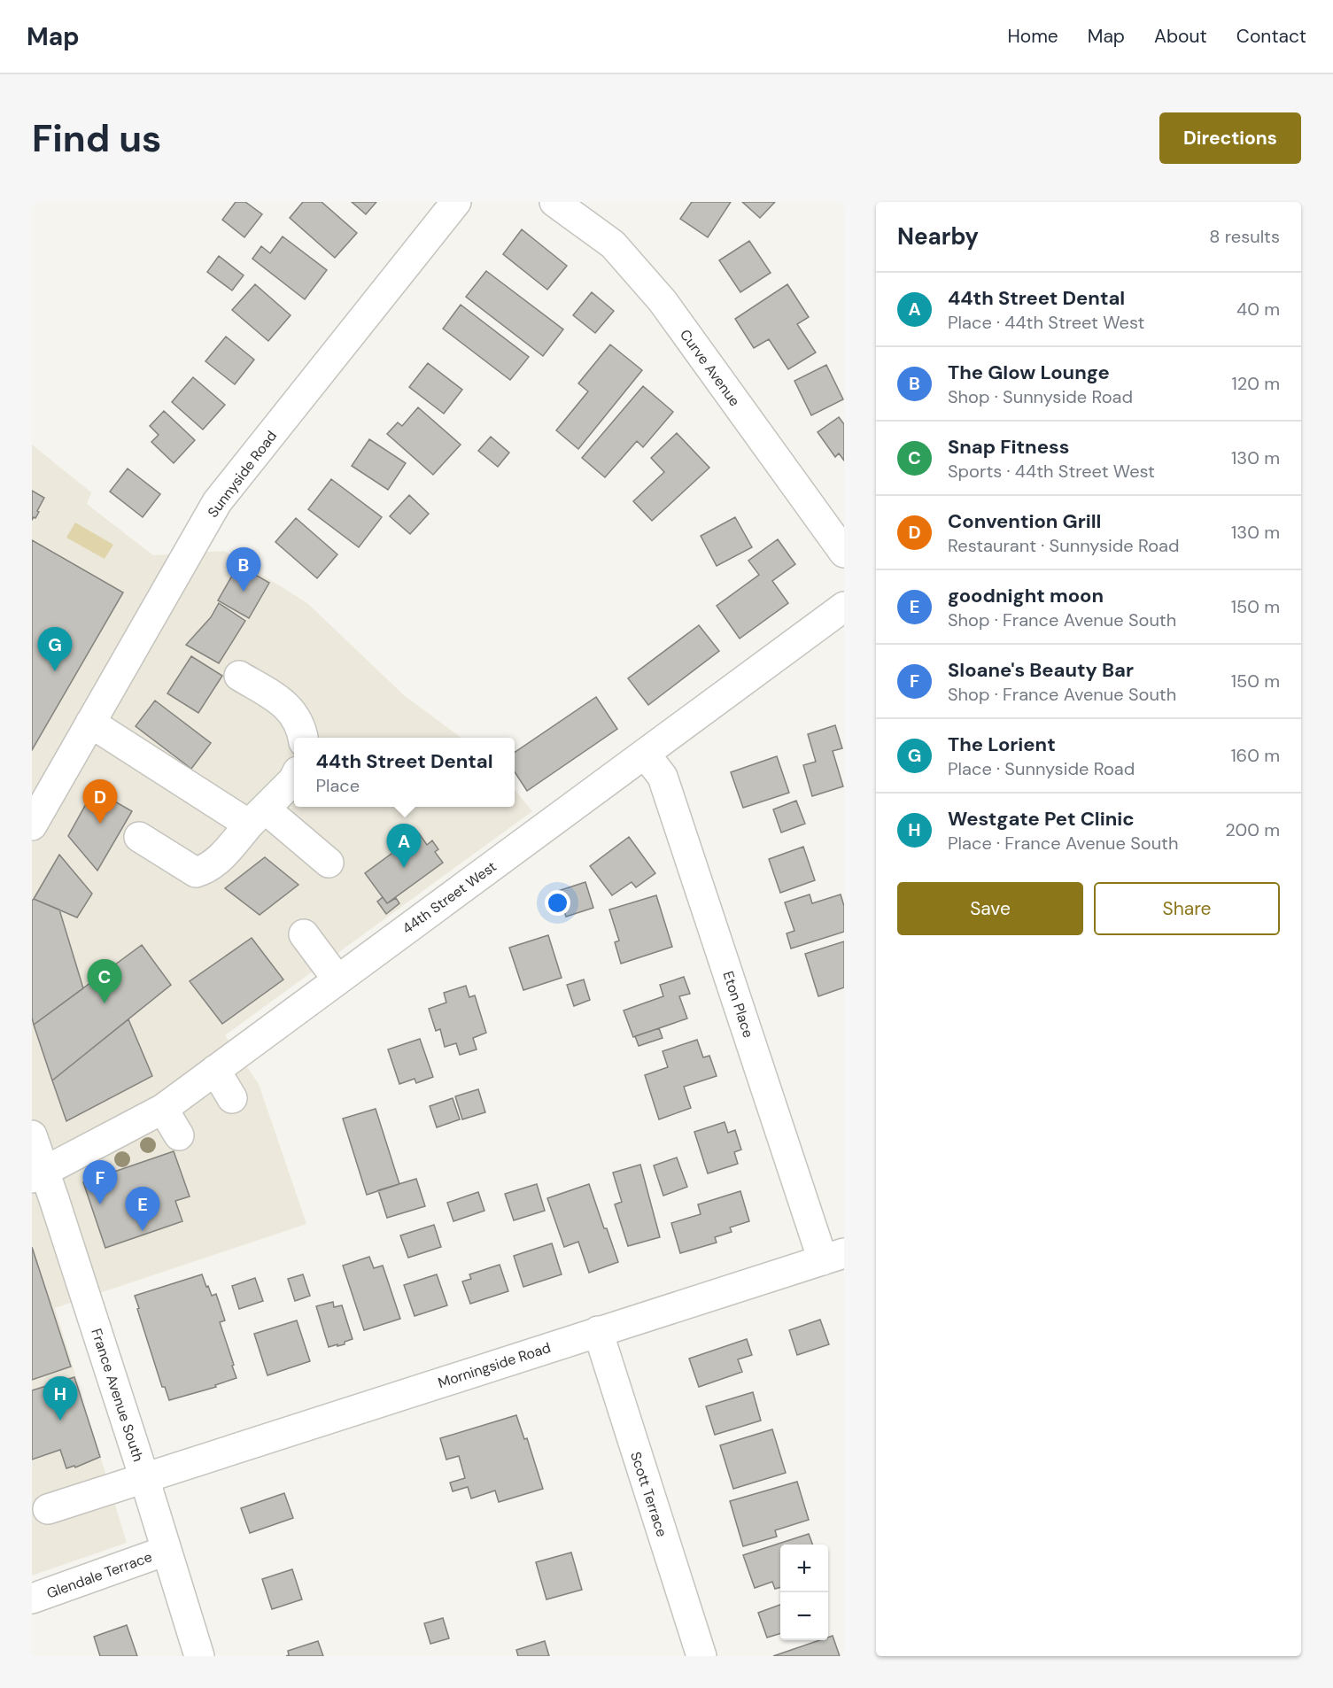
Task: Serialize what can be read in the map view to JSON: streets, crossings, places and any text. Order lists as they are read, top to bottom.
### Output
{
  "streets": {
    "street": [
      "Curve Avenue",
      "Sunnyside Road",
      "44th Street West",
      "Eton Place",
      "Morningside Road",
      "France Avenue South",
      "Scott Terrace",
      "Glendale Terrace"
    ]
  },
  "crossings": [
    ["44th Street West", "Eton Place"],
    ["44th Street West", "France Avenue South"],
    ["Eton Place", "Morningside Road"],
    ["Morningside Road", "France Avenue South"],
    ["Morningside Road", "Scott Terrace"],
    ["France Avenue South", "Glendale Terrace"]
  ],
  "page": {
    "header": "Map",
    "nav": [
      "Home",
      "Map",
      "About",
      "Contact"
    ],
    "buttons": [
      "Directions",
      ["Save", "Share"]
    ],
    "title": "Find us",
    "heading": ["Nearby", "8 results"],
    "list": [
      {
        "mark": "A",
        "name": "44th Street Dental",
        "note": "Place · 44th Street West",
        "value": "40 m"
      },
      {
        "mark": "B",
        "name": "The Glow Lounge",
        "note": "Shop · Sunnyside Road",
        "value": "120 m"
      },
      {
        "mark": "C",
        "name": "Snap Fitness",
        "note": "Sports · 44th Street West",
        "value": "130 m"
      },
      {
        "mark": "D",
        "name": "Convention Grill",
        "note": "Restaurant · Sunnyside Road",
        "value": "130 m"
      },
      {
        "mark": "E",
        "name": "goodnight moon",
        "note": "Shop · France Avenue South",
        "value": "150 m"
      },
      {
        "mark": "F",
        "name": "Sloane's Beauty Bar",
        "note": "Shop · France Avenue South",
        "value": "150 m"
      },
      {
        "mark": "G",
        "name": "The Lorient",
        "note": "Place · Sunnyside Road",
        "value": "160 m"
      },
      {
        "mark": "H",
        "name": "Westgate Pet Clinic",
        "note": "Place · France Avenue South",
        "value": "200 m"
      }
    ],
    "pins": [
      "B",
      "G",
      "D",
      "A",
      "C",
      "F",
      "E",
      "H"
    ],
    "popup": ["44th Street Dental", "Place"],
    "map_buttons": ["+", "−"]
  }
}
